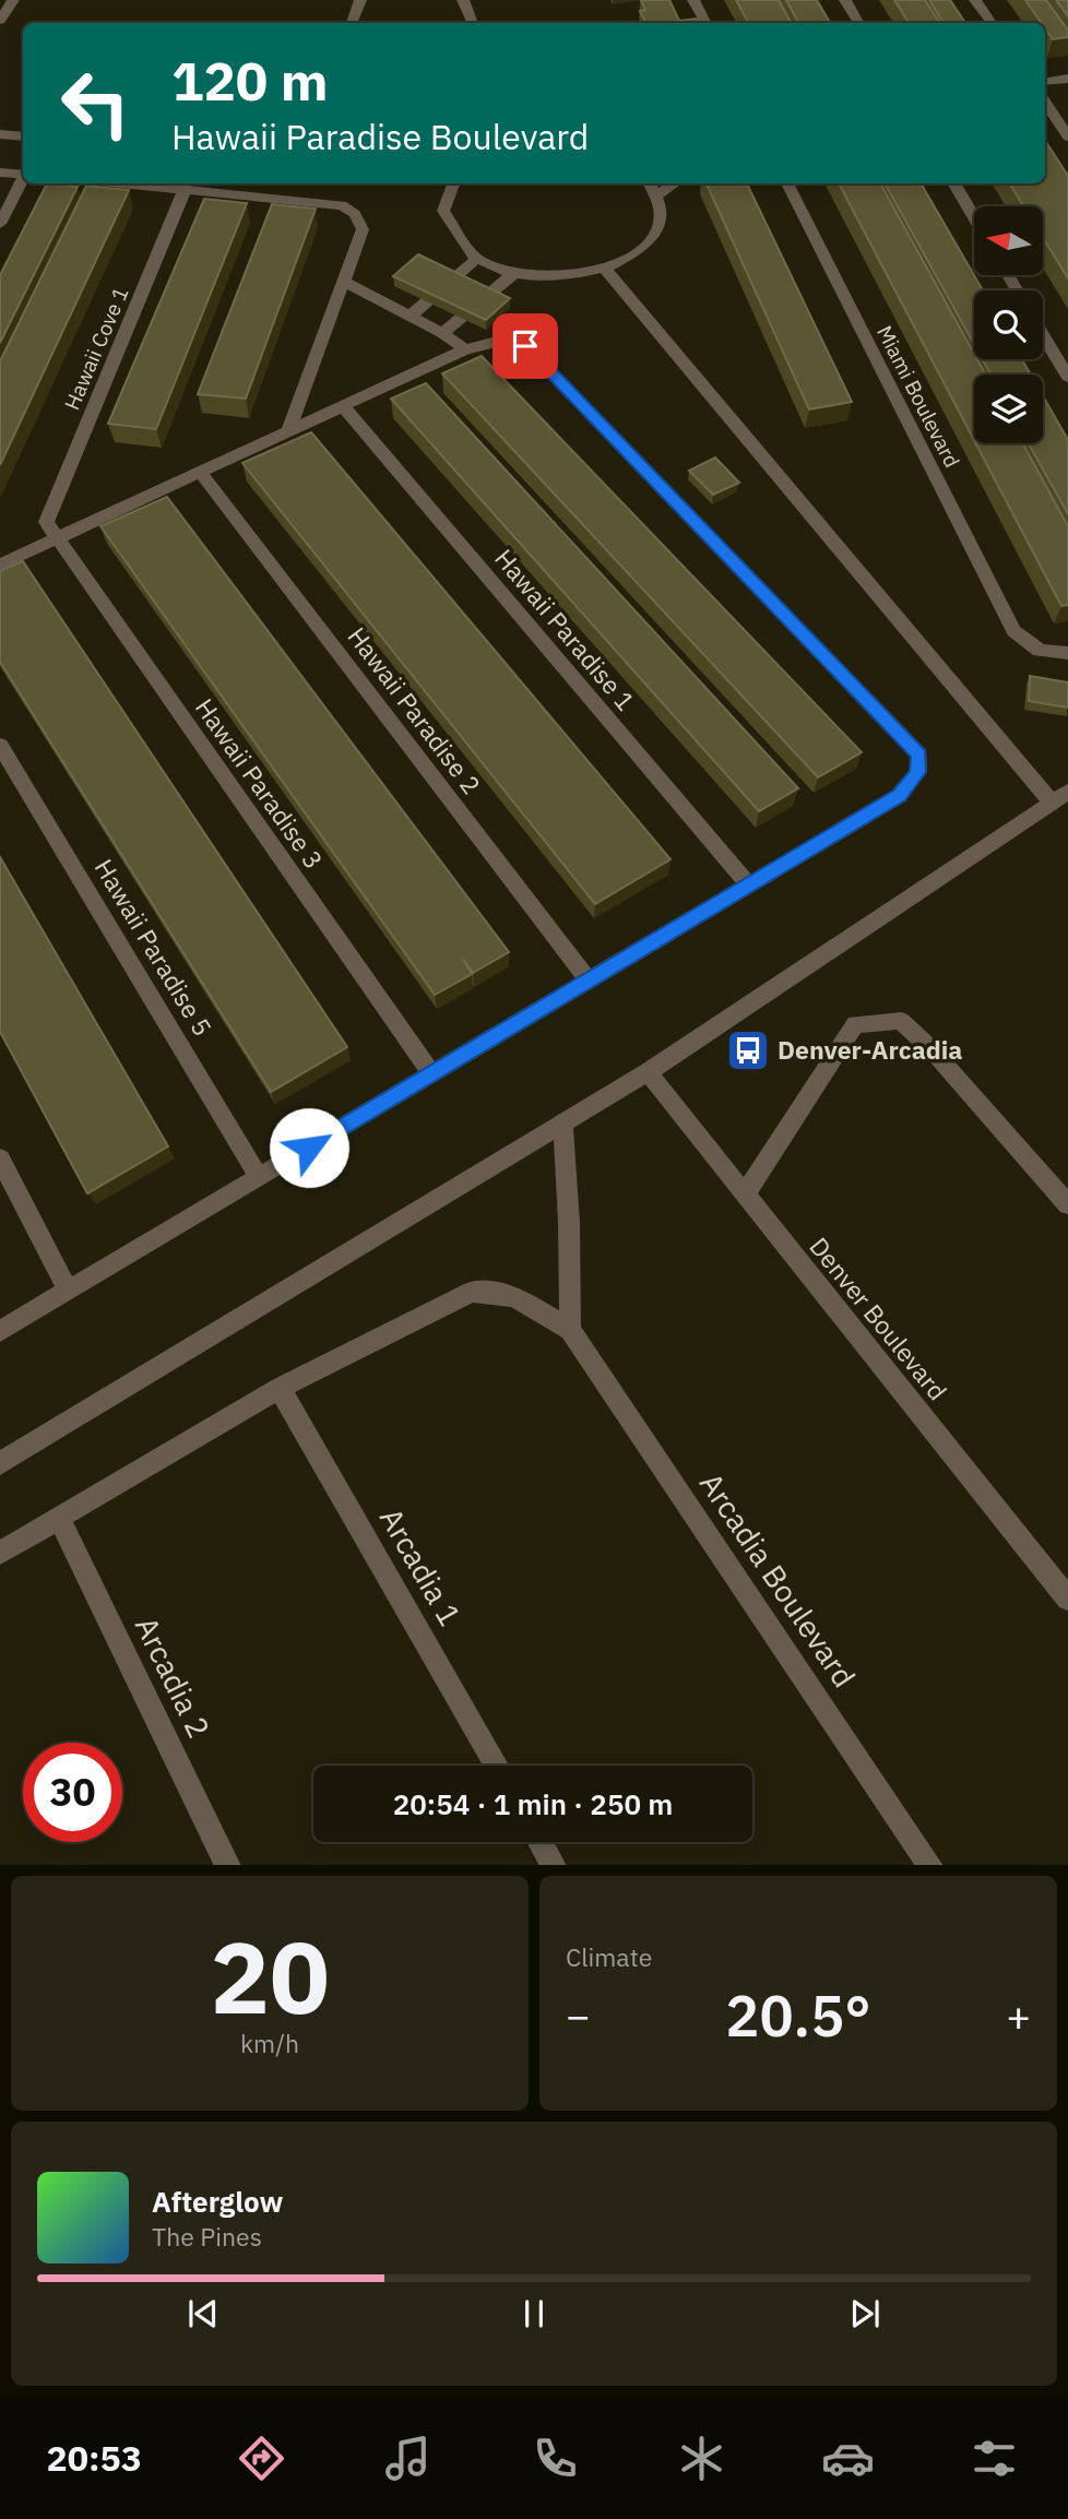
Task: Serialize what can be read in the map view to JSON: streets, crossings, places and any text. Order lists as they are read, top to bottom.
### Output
{
  "streets": {
    "street": [
      "Hawaii Cove 1",
      "Miami Boulevard",
      "Hawaii Paradise 1",
      "Hawaii Paradise 2",
      "Hawaii Paradise 3",
      "Hawaii Paradise 5",
      "Denver Boulevard",
      "Arcadia 1",
      "Arcadia Boulevard",
      "Arcadia 2"
    ]
  },
  "crossings": [
    ["Hawaii Cove 1", "Hawaii Paradise 3"]
  ],
  "places": {
    "bus stop": ["Denver-Arcadia"]
  },
  "north": "left",
  "page": {
    "turn": ["120 m", "Hawaii Paradise Boulevard"],
    "limit": "30",
    "trip": "20:54 · 1 min · 250 m",
    "tile": [
      ["20", "km/h"],
      "Climate"
    ],
    "heat": ["−", "20.5°", "+"],
    "song": ["Afterglow", "The Pines"],
    "tabs": "20:53"
  }
}
